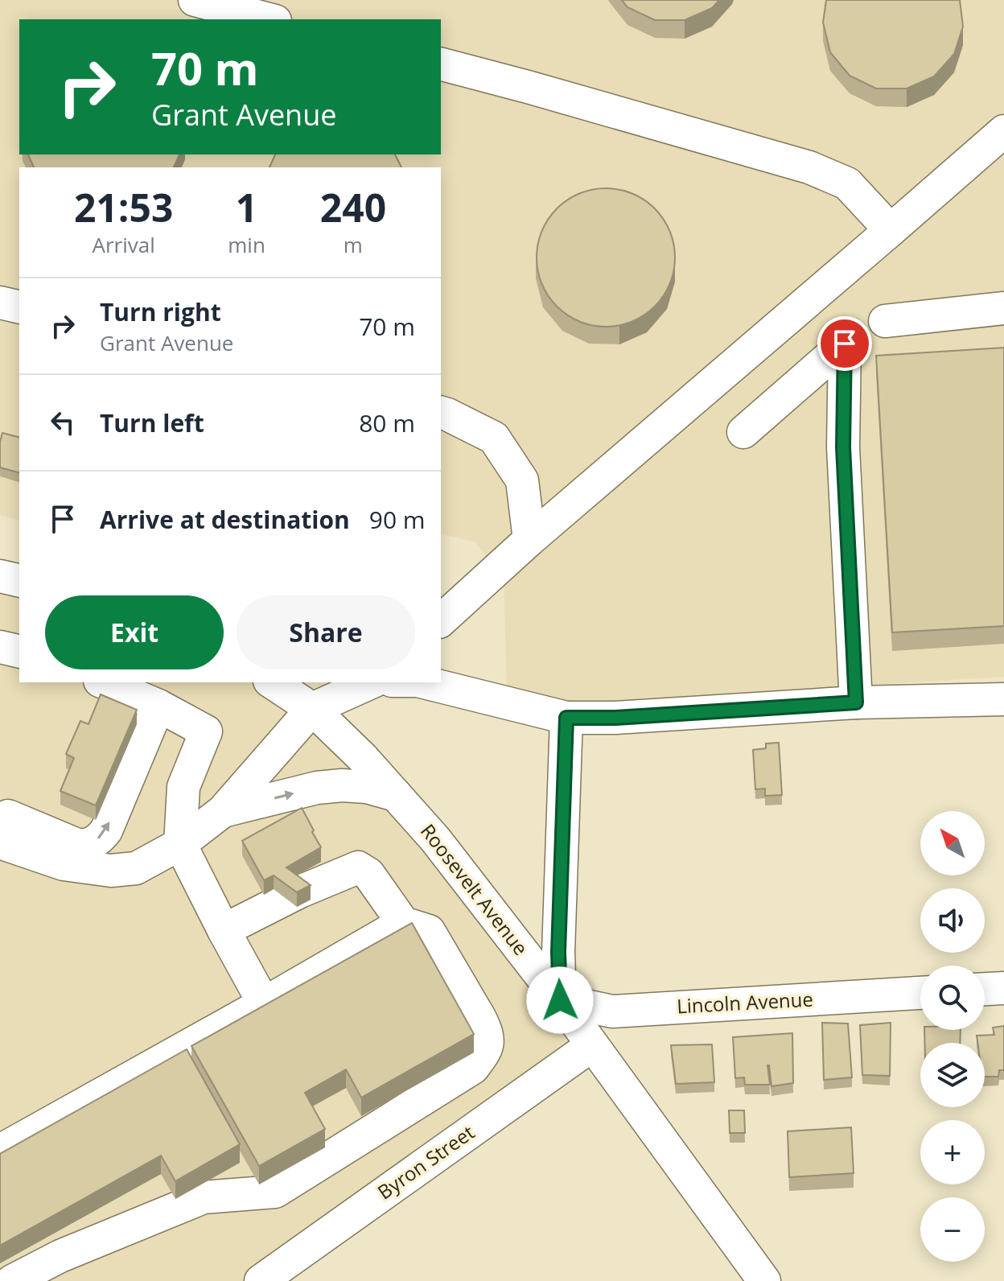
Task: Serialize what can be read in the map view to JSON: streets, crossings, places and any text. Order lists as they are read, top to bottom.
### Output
{
  "streets": {
    "street": ["Roosevelt Avenue", "Lincoln Avenue", "Byron Street"]
  },
  "crossings": [
    ["Roosevelt Avenue", "Lincoln Avenue"],
    ["Roosevelt Avenue", "Byron Street"]
  ],
  "north": "top left",
  "page": {
    "turn": ["70 m", "Grant Avenue"],
    "eta": [
      "21:53",
      "Arrival",
      "1",
      "min",
      "240",
      "m"
    ],
    "list": [
      {
        "name": "Turn right",
        "note": "Grant Avenue",
        "value": "70 m"
      },
      {
        "name": "Turn left",
        "value": "80 m"
      },
      {
        "name": "Arrive at destination",
        "value": "90 m"
      }
    ],
    "buttons": ["Exit", "Share"],
    "map_buttons": ["+", "−"]
  }
}
